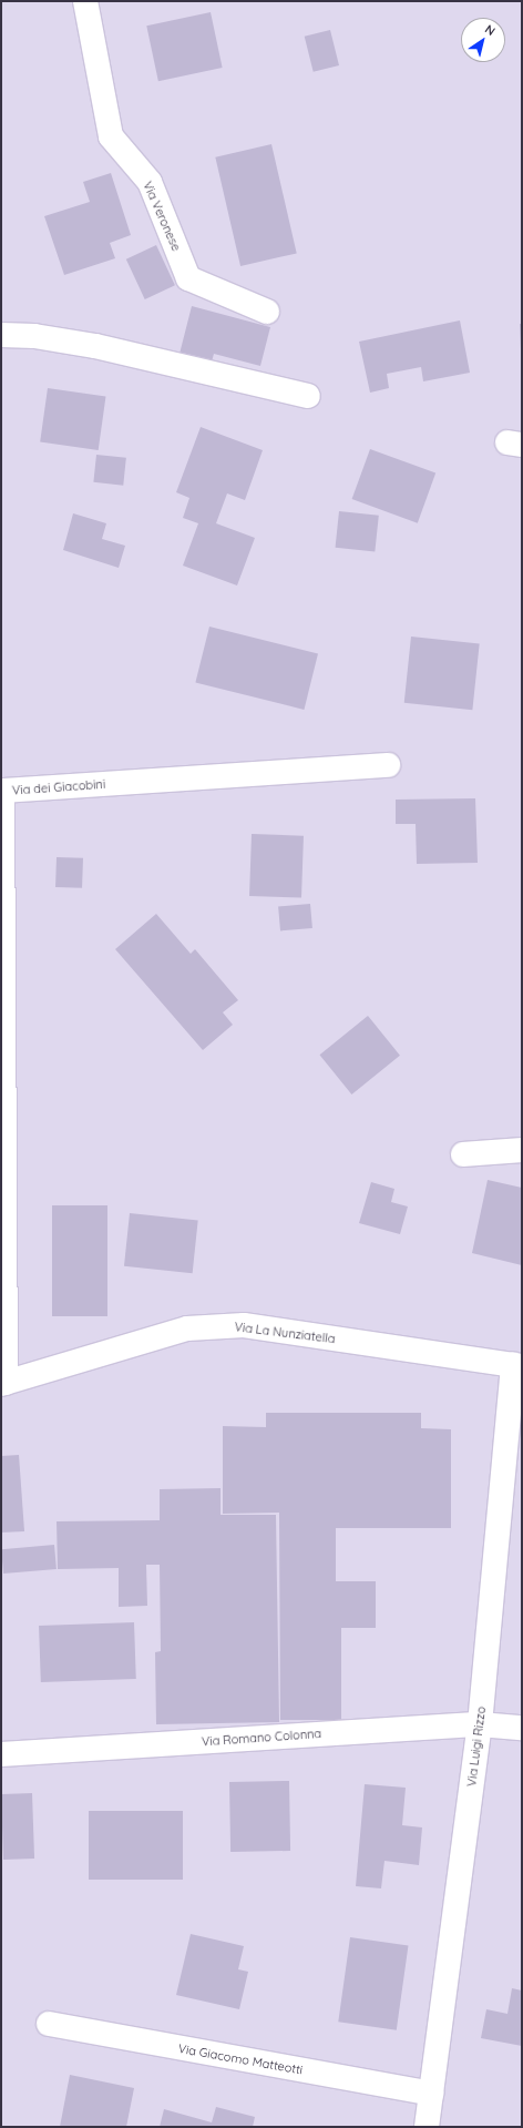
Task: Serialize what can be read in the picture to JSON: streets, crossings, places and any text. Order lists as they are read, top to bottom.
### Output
{
  "streets": {
    "street": [
      "Via Veronese",
      "Via dei Giacobini",
      "Via La Nunziatella",
      "Via Romano Colonna",
      "Via Luigi Rizzo",
      "Via Giacomo Matteotti"
    ]
  },
  "crossings": [
    ["Via dei Giacobini", "Via La Nunziatella"],
    ["Via La Nunziatella", "Via Luigi Rizzo"],
    ["Via Romano Colonna", "Via Luigi Rizzo"],
    ["Via Luigi Rizzo", "Via Giacomo Matteotti"]
  ],
  "north": "top right"
}
